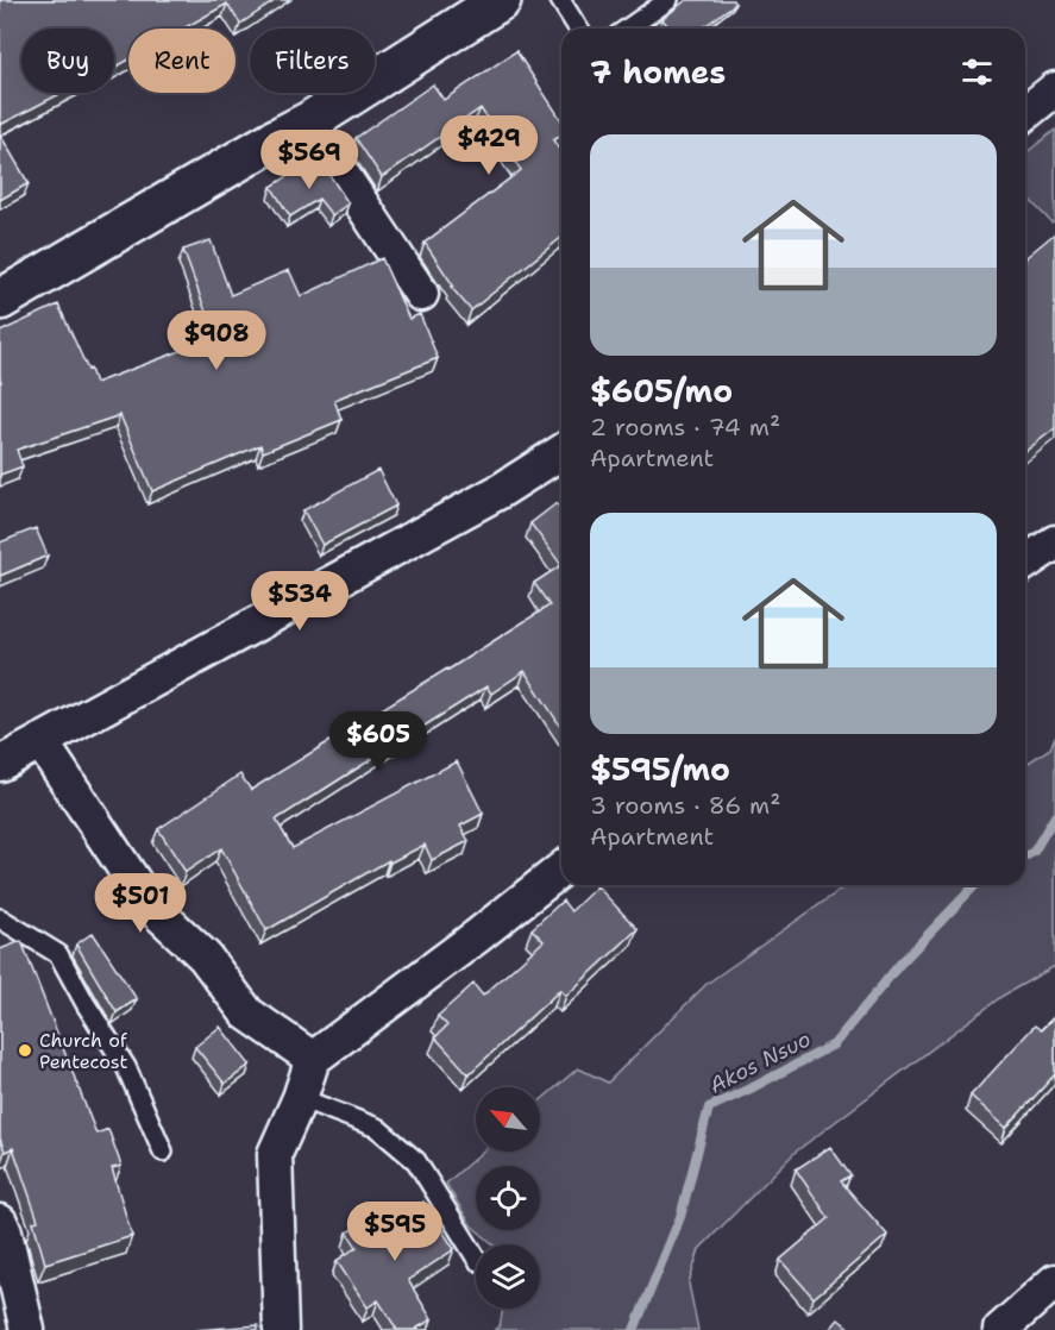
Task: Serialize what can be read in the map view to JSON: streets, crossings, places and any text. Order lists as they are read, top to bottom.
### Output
{
  "water": ["Akos Nsuo"],
  "places": ["Church of Pentecost"],
  "north": "top left",
  "page": {
    "chip": ["Buy", "Rent", "Filters"],
    "heading": "7 homes",
    "list": [
      {
        "name": "$605/mo",
        "note": "2 rooms · 74 m² · Apartment"
      },
      {
        "name": "$595/mo",
        "note": "3 rooms · 86 m² · Apartment"
      }
    ],
    "price": [
      "$429",
      "$569",
      "$908",
      "$534",
      "$605",
      "$501",
      "$595"
    ]
  }
}
